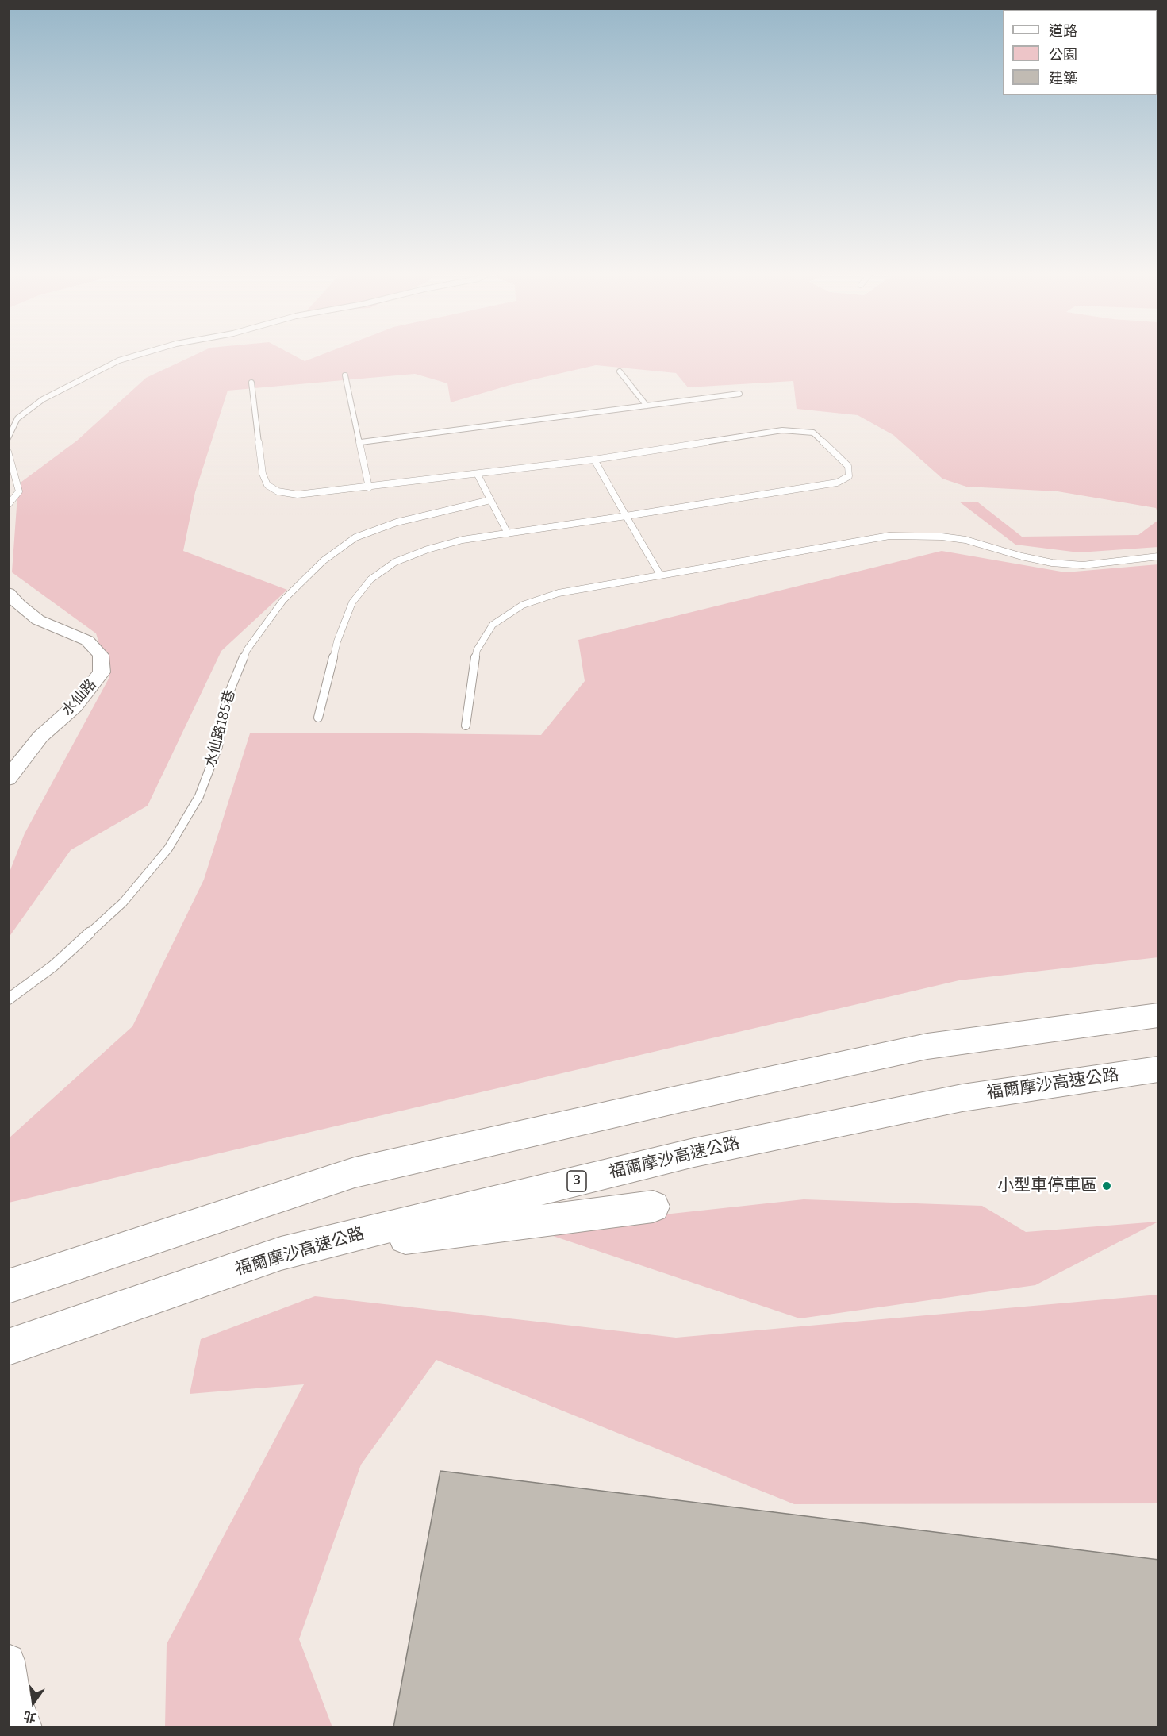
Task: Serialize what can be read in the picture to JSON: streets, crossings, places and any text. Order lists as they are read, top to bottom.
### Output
{
  "streets": {
    "highway": ["福爾摩沙高速公路", "3"],
    "street": ["水仙路"],
    "lane": ["水仙路185巷"]
  },
  "places": ["小型車停車區"],
  "legend": ["道路", "公園", "建築"],
  "north": "bottom"
}
